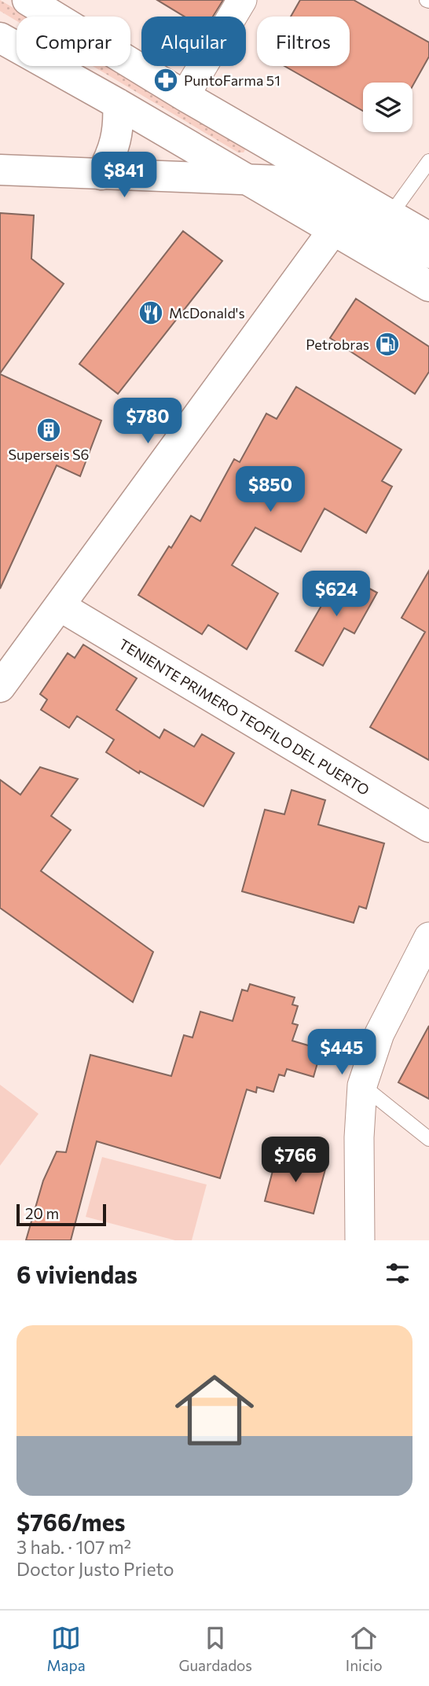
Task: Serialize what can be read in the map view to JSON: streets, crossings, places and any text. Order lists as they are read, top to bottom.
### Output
{
  "streets": {
    "main road": ["TENIENTE PRIMERO TEOFILO DEL PUERTO"]
  },
  "places": {
    "pharmacy": ["PuntoFarma 51"],
    "restaurant": ["McDonald's"],
    "fuel station": ["Petrobras"],
    "building": ["Superseis S6"]
  },
  "scale_bar": "20 m",
  "page": {
    "chip": ["Comprar", "Alquilar", "Filtros"],
    "price": [
      "$841",
      "$780",
      "$850",
      "$624",
      "$445",
      "$766"
    ],
    "scale": "20 m",
    "heading": "6 viviendas",
    "list": [
      {
        "name": "$766/mes",
        "note": "3 hab. · 107 m² · Doctor Justo Prieto"
      }
    ],
    "tabs": ["Mapa", "Guardados", "Inicio"]
  }
}
